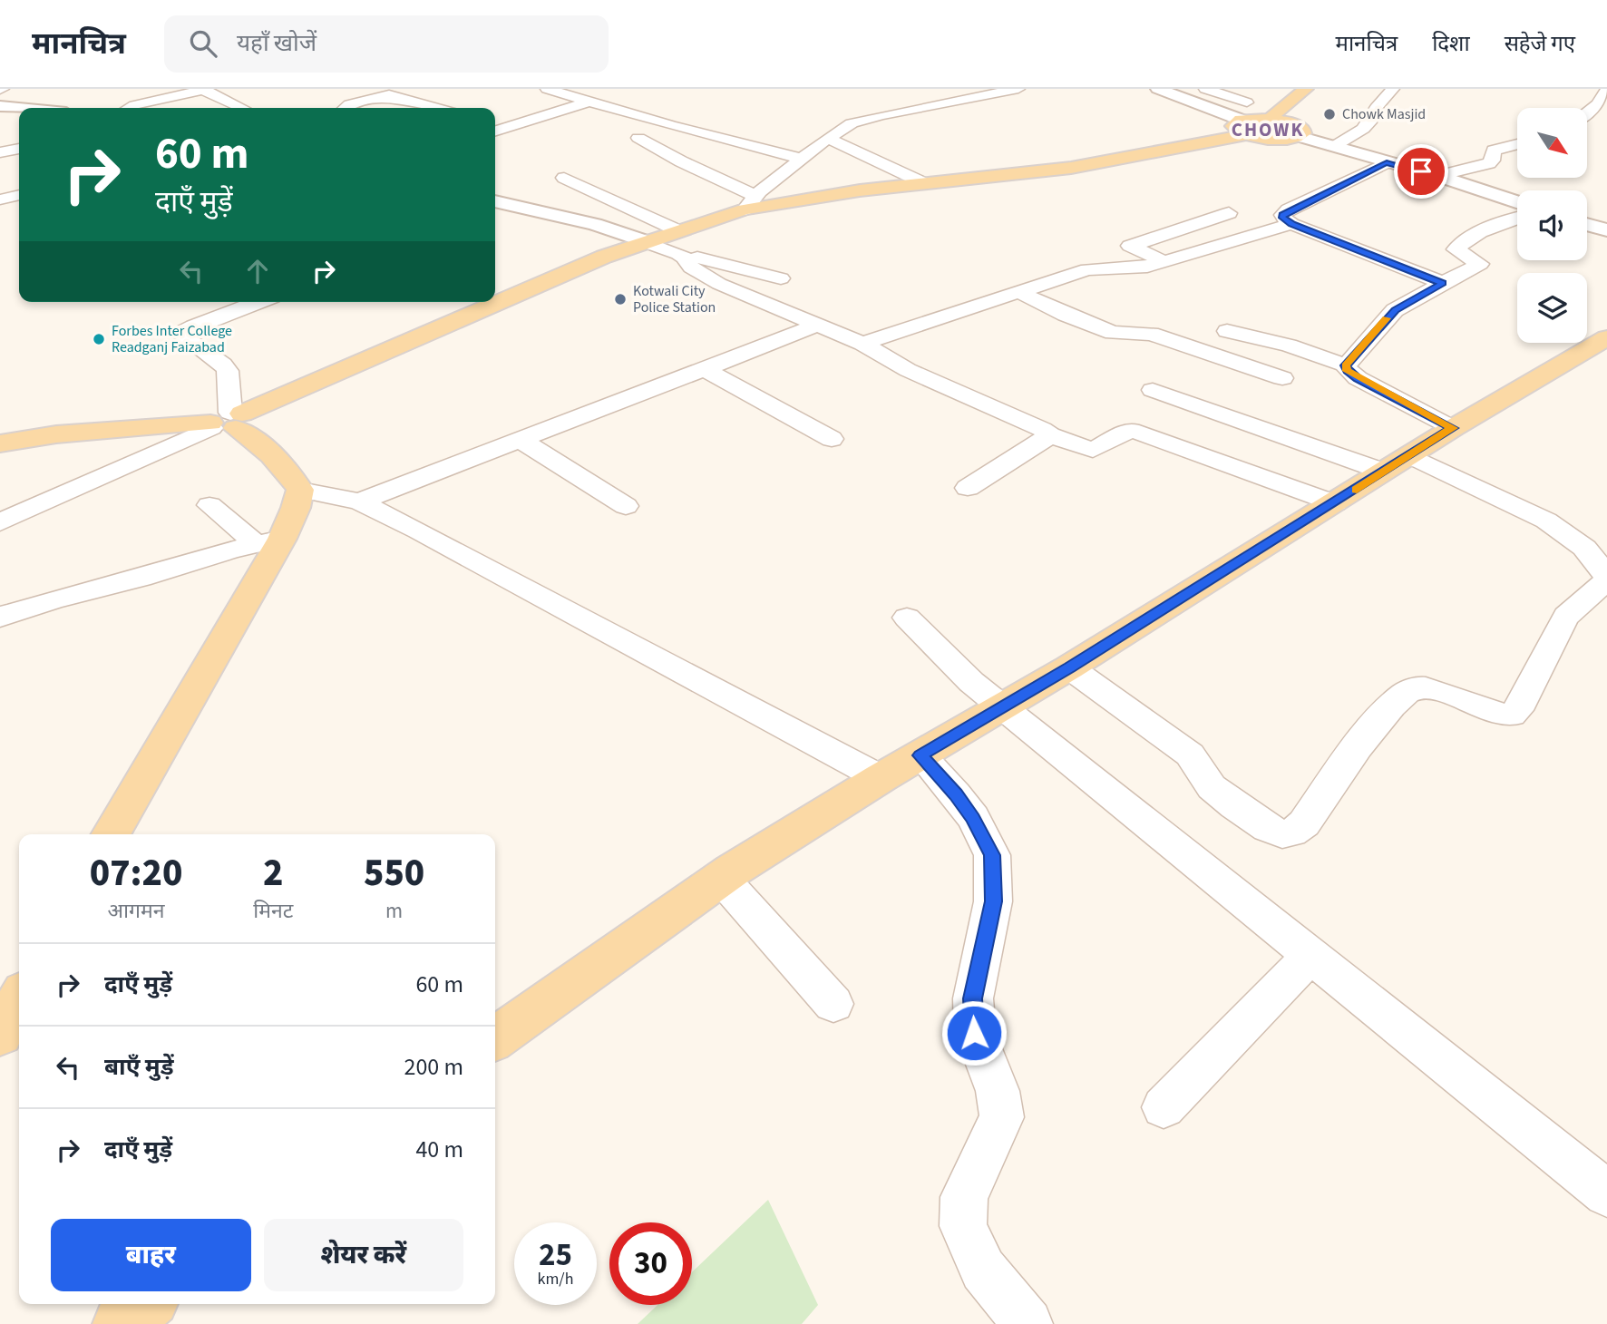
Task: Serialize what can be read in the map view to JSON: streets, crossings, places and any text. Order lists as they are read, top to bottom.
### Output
{
  "districts": ["CHOWK"],
  "places": ["Chowk Masjid", "Kotwali City Police Station", "Forbes Inter College Readganj Faizabad"],
  "north": "bottom right",
  "page": {
    "header": "मानचित्र",
    "search": "यहाँ खोजें",
    "nav": ["मानचित्र", "दिशा", "सहेजे गए"],
    "turn": ["60 m", "दाएँ मुड़ें"],
    "eta": [
      "07:20",
      "आगमन",
      "2",
      "मिनट",
      "550",
      "m"
    ],
    "list": [
      {
        "name": "दाएँ मुड़ें",
        "value": "60 m"
      },
      {
        "name": "बाएँ मुड़ें",
        "value": "200 m"
      },
      {
        "name": "दाएँ मुड़ें",
        "value": "40 m"
      }
    ],
    "buttons": ["बाहर", "शेयर करें"],
    "speed": "25 km/h",
    "limit": "30"
  }
}
